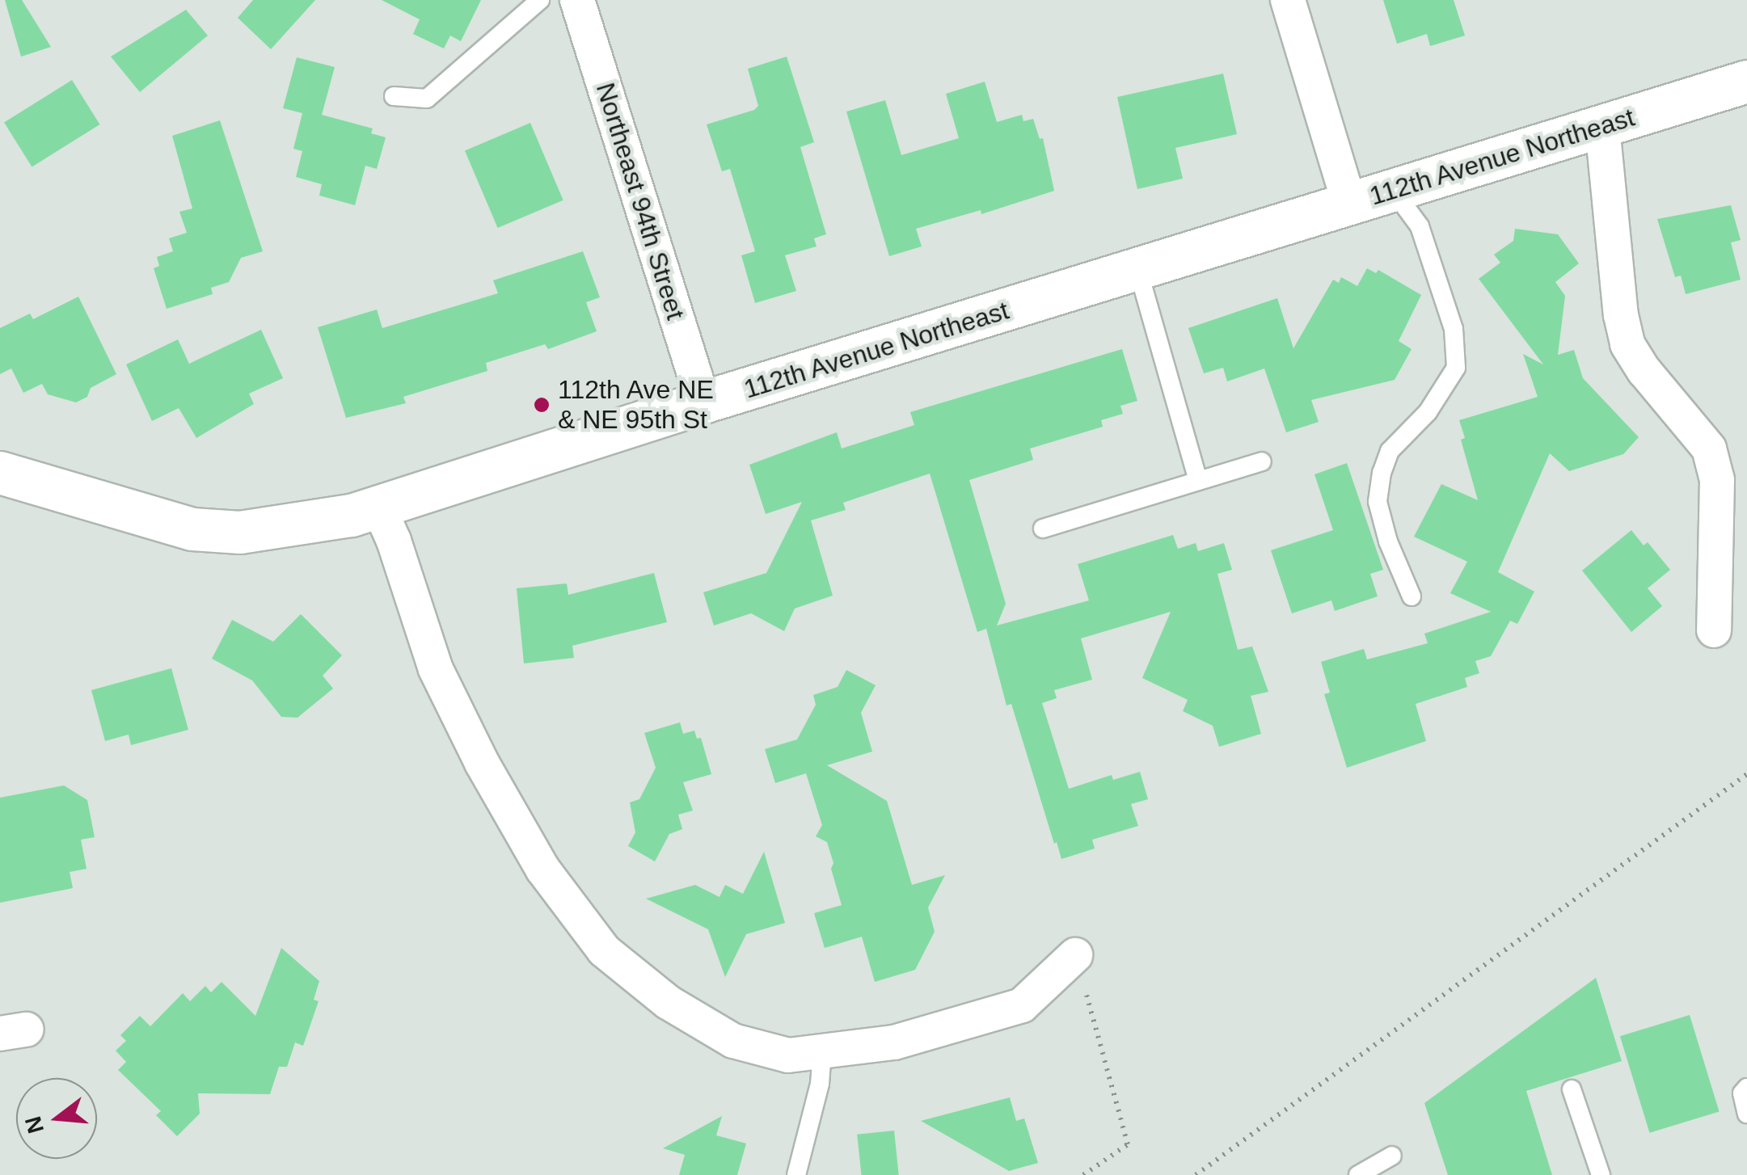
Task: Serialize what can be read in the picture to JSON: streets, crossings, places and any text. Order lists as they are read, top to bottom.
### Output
{
  "streets": {
    "street": ["112th Avenue Northeast", "Northeast 94th Street"]
  },
  "crossings": [
    ["112th Avenue Northeast", "Northeast 94th Street"]
  ],
  "places": ["112th Ave NE & NE 95th St"],
  "north": "left"
}
